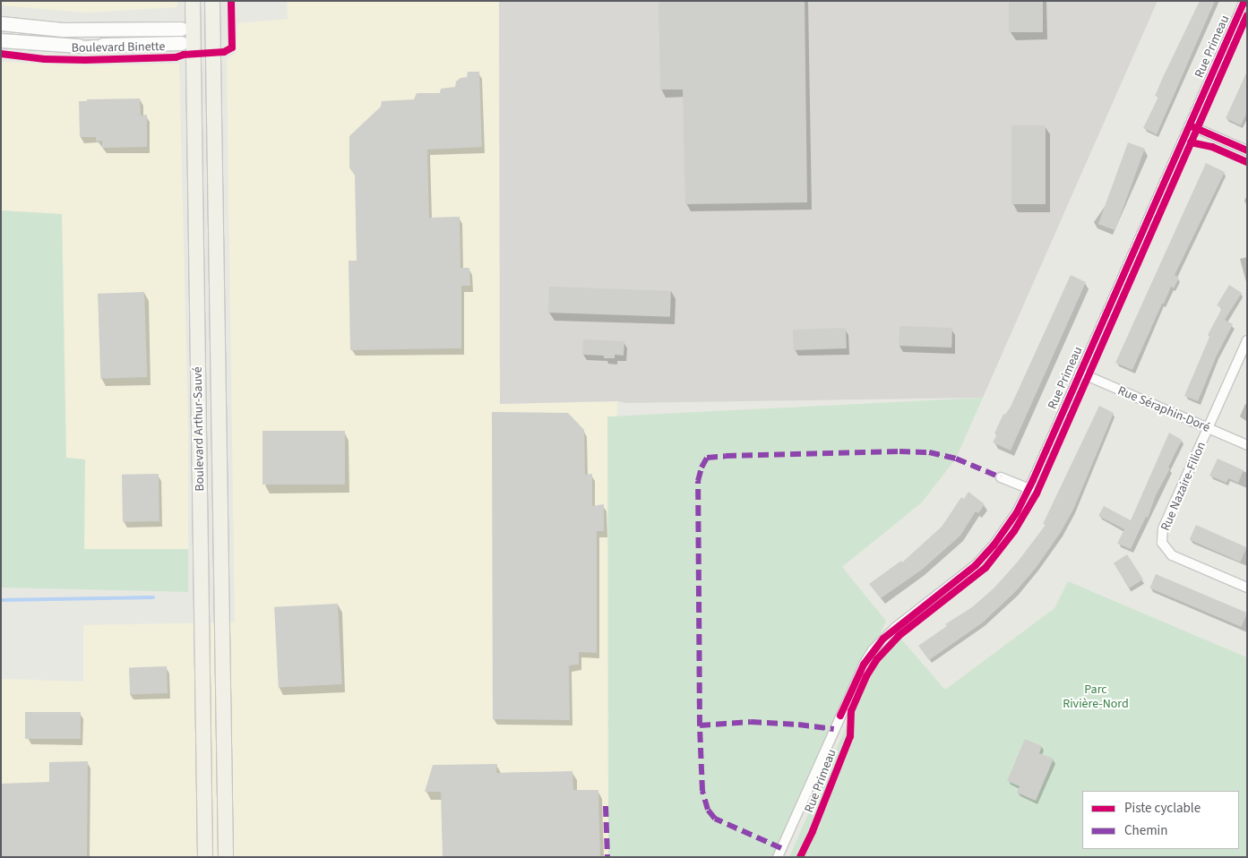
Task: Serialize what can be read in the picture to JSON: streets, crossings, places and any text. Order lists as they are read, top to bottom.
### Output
{
  "streets": {
    "main road": ["Boulevard Arthur-Sauvé"],
    "street": [
      "Rue Primeau",
      "Boulevard Binette",
      "Rue Séraphin-Doré",
      "Rue Nazaire-Filion"
    ]
  },
  "crossings": [
    ["Rue Primeau", "Rue Séraphin-Doré"],
    ["Boulevard Binette", "Boulevard Arthur-Sauvé"],
    ["Rue Séraphin-Doré", "Rue Nazaire-Filion"]
  ],
  "parks": ["Parc Rivière-Nord"],
  "legend": ["Piste cyclable", "Chemin"]
}
